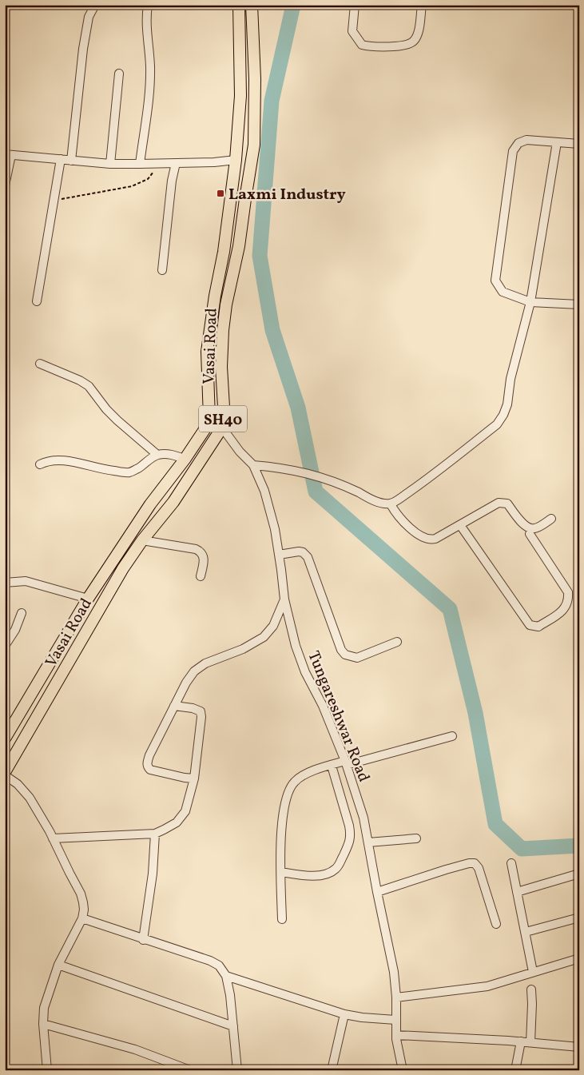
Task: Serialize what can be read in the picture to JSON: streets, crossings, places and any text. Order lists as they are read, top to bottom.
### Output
{
  "streets": {
    "main road": ["Vasai Road", "SH40"],
    "street": ["Tungareshwar Road"]
  },
  "crossings": [
    ["Vasai Road", "Tungareshwar Road"]
  ],
  "places": {
    "transit": ["Laxmi Industry"]
  }
}
